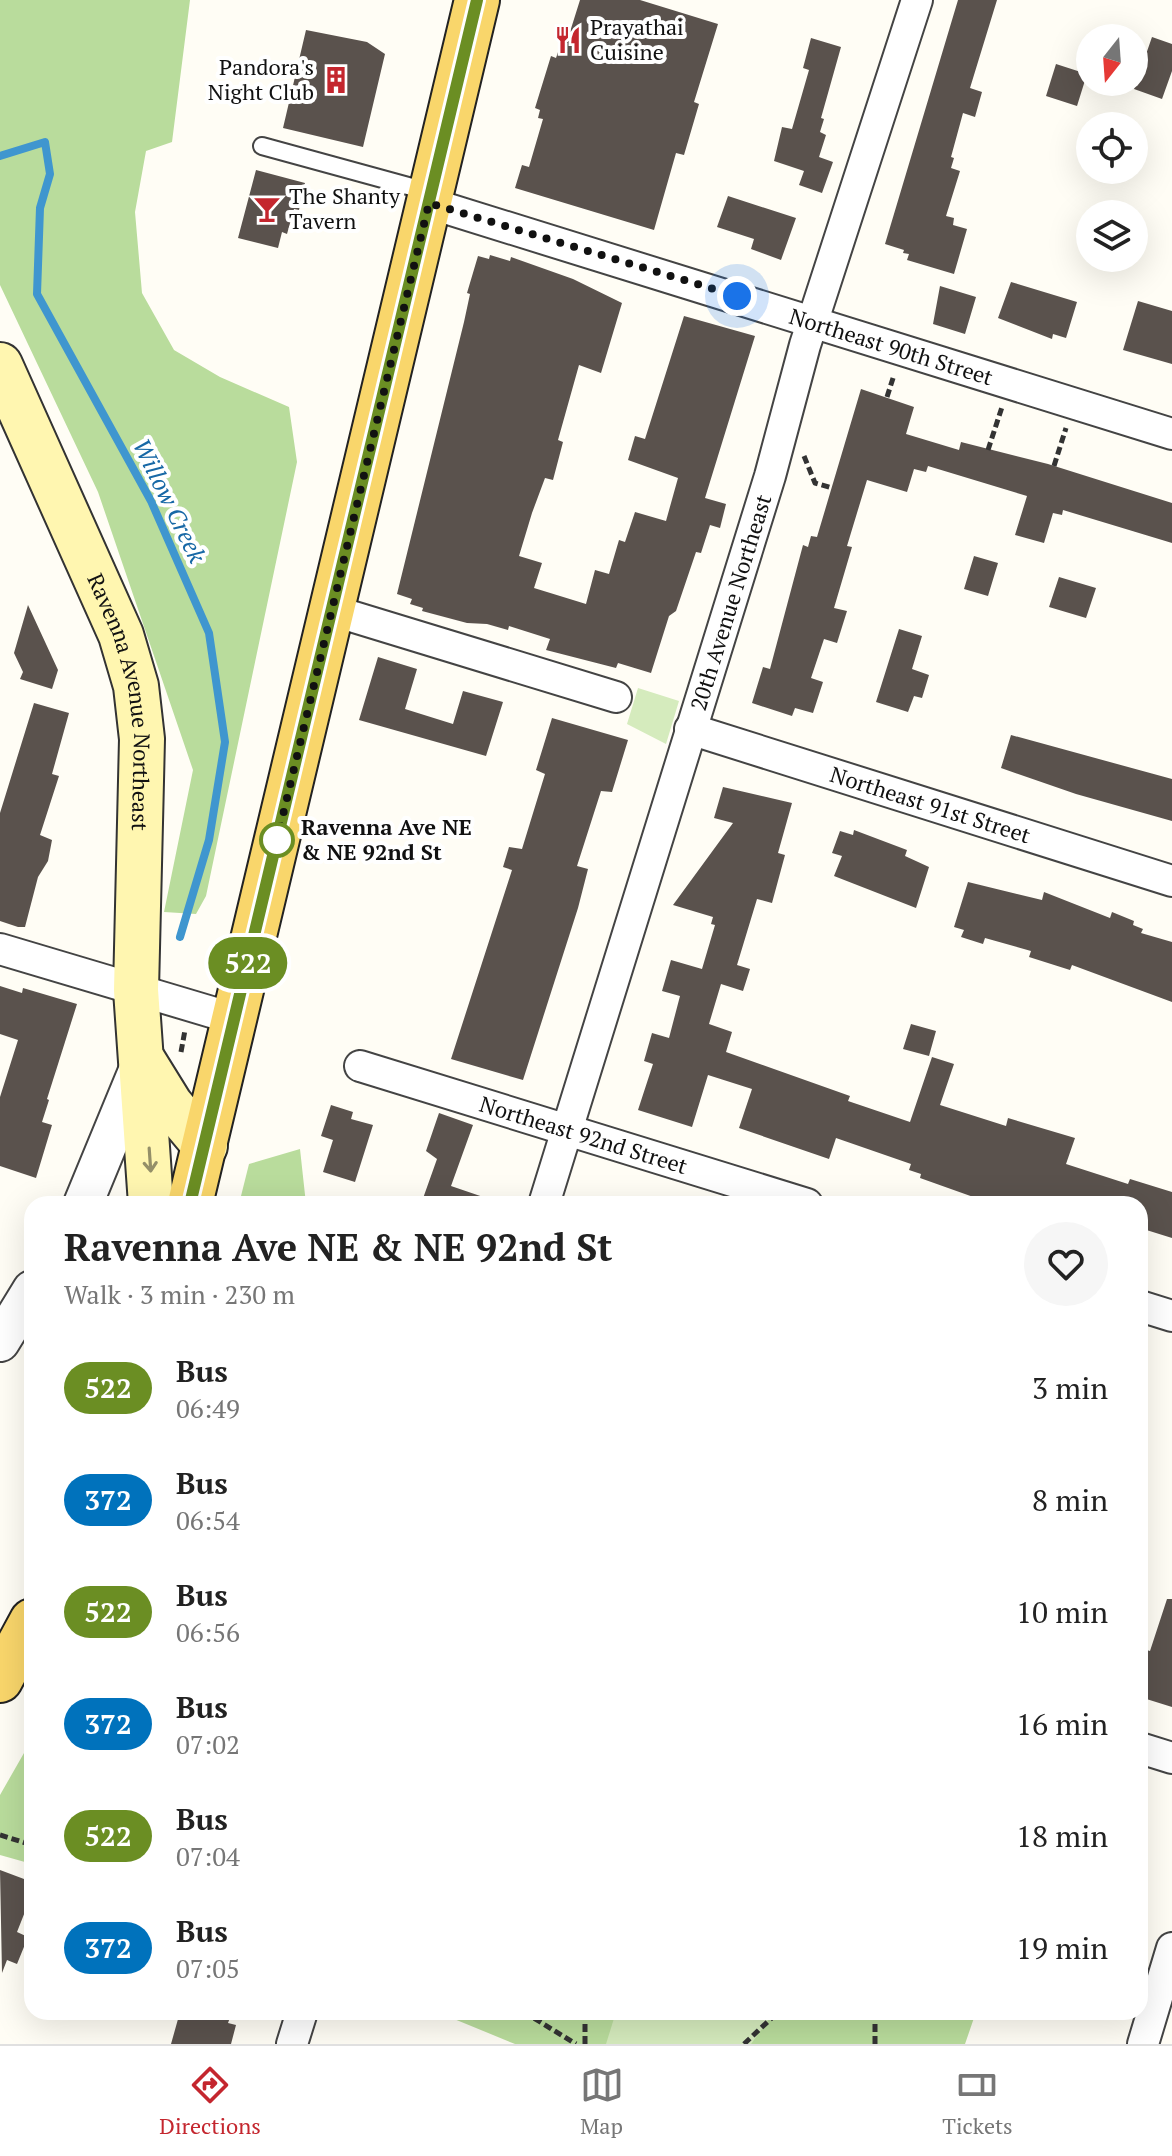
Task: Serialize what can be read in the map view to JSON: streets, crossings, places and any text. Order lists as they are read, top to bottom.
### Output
{
  "streets": {
    "main road": ["Ravenna Avenue Northeast"],
    "street": [
      "Northeast 90th Street",
      "20th Avenue Northeast",
      "Northeast 91st Street",
      "Northeast 92nd Street"
    ]
  },
  "crossings": [
    ["Northeast 90th Street", "20th Avenue Northeast"],
    ["20th Avenue Northeast", "Northeast 91st Street"],
    ["20th Avenue Northeast", "Northeast 92nd Street"]
  ],
  "water": ["Willow Creek"],
  "places": {
    "restaurant": ["Prayathai Cuisine"],
    "building": ["Pandora's Night Club"],
    "bar": ["The Shanty Tavern"],
    "other": ["Ravenna Ave NE & NE 92nd St"]
  },
  "lines": ["bus line 522"],
  "north": "bottom",
  "page": {
    "on_map": "522",
    "heading": ["Ravenna Ave NE & NE 92nd St", "Walk · 3 min · 230 m"],
    "list": [
      {
        "mark": "522",
        "name": "Bus",
        "note": "06:49",
        "value": "3 min"
      },
      {
        "mark": "372",
        "name": "Bus",
        "note": "06:54",
        "value": "8 min"
      },
      {
        "mark": "522",
        "name": "Bus",
        "note": "06:56",
        "value": "10 min"
      },
      {
        "mark": "372",
        "name": "Bus",
        "note": "07:02",
        "value": "16 min"
      },
      {
        "mark": "522",
        "name": "Bus",
        "note": "07:04",
        "value": "18 min"
      },
      {
        "mark": "372",
        "name": "Bus",
        "note": "07:05",
        "value": "19 min"
      }
    ],
    "tabs": ["Directions", "Map", "Tickets"]
  }
}
